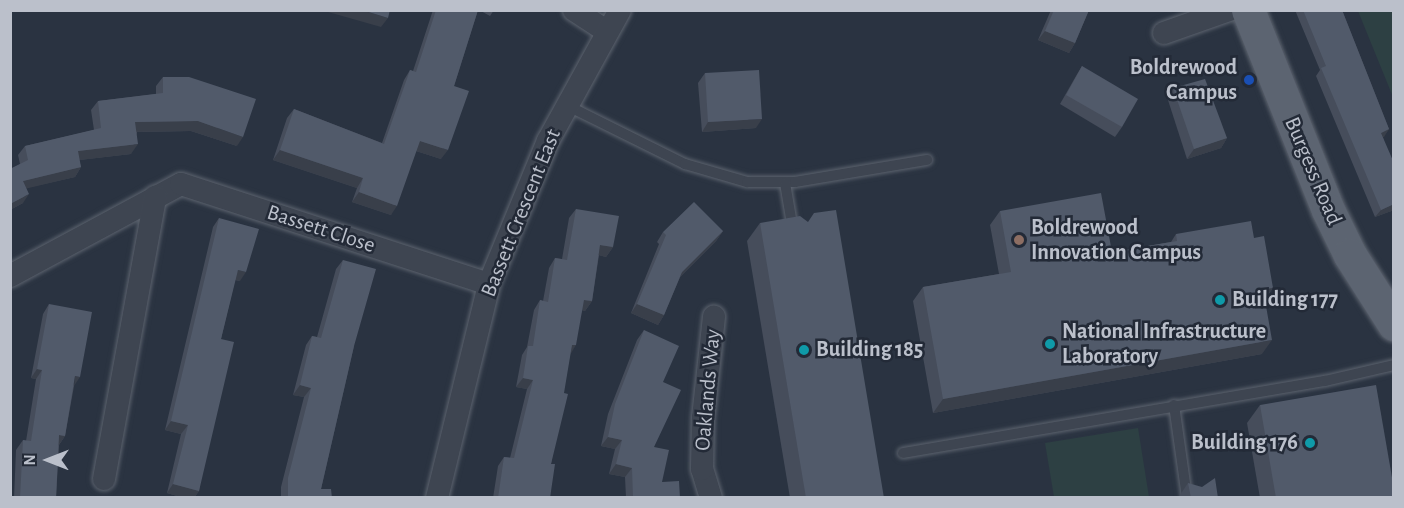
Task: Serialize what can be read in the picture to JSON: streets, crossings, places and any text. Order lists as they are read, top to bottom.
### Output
{
  "streets": {
    "main road": ["Burgess Road"],
    "street": ["Bassett Crescent East", "Bassett Close", "Oaklands Way"]
  },
  "crossings": [
    ["Bassett Crescent East", "Bassett Close"]
  ],
  "places": [
    "Boldrewood Campus",
    "Boldrewood Innovation Campus",
    "Building 177",
    "National Infrastructure Laboratory",
    "Building 185",
    "Building 176"
  ],
  "north": "left"
}
